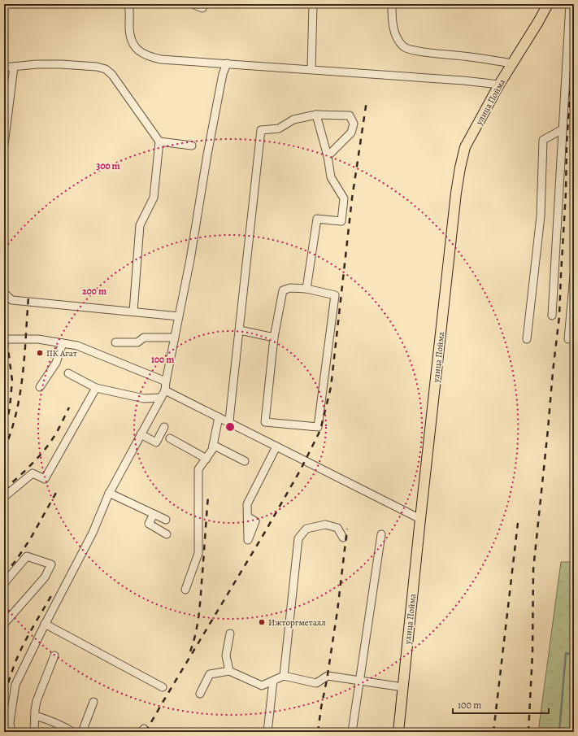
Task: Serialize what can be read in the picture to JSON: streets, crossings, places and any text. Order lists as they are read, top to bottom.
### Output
{
  "streets": {
    "main road": ["улица Пойма"]
  },
  "places": ["ПК Агат", "Ижторгметалл"],
  "scale_bar": "100 m",
  "rings": ["300 m", "200 m", "100 m"]
}
